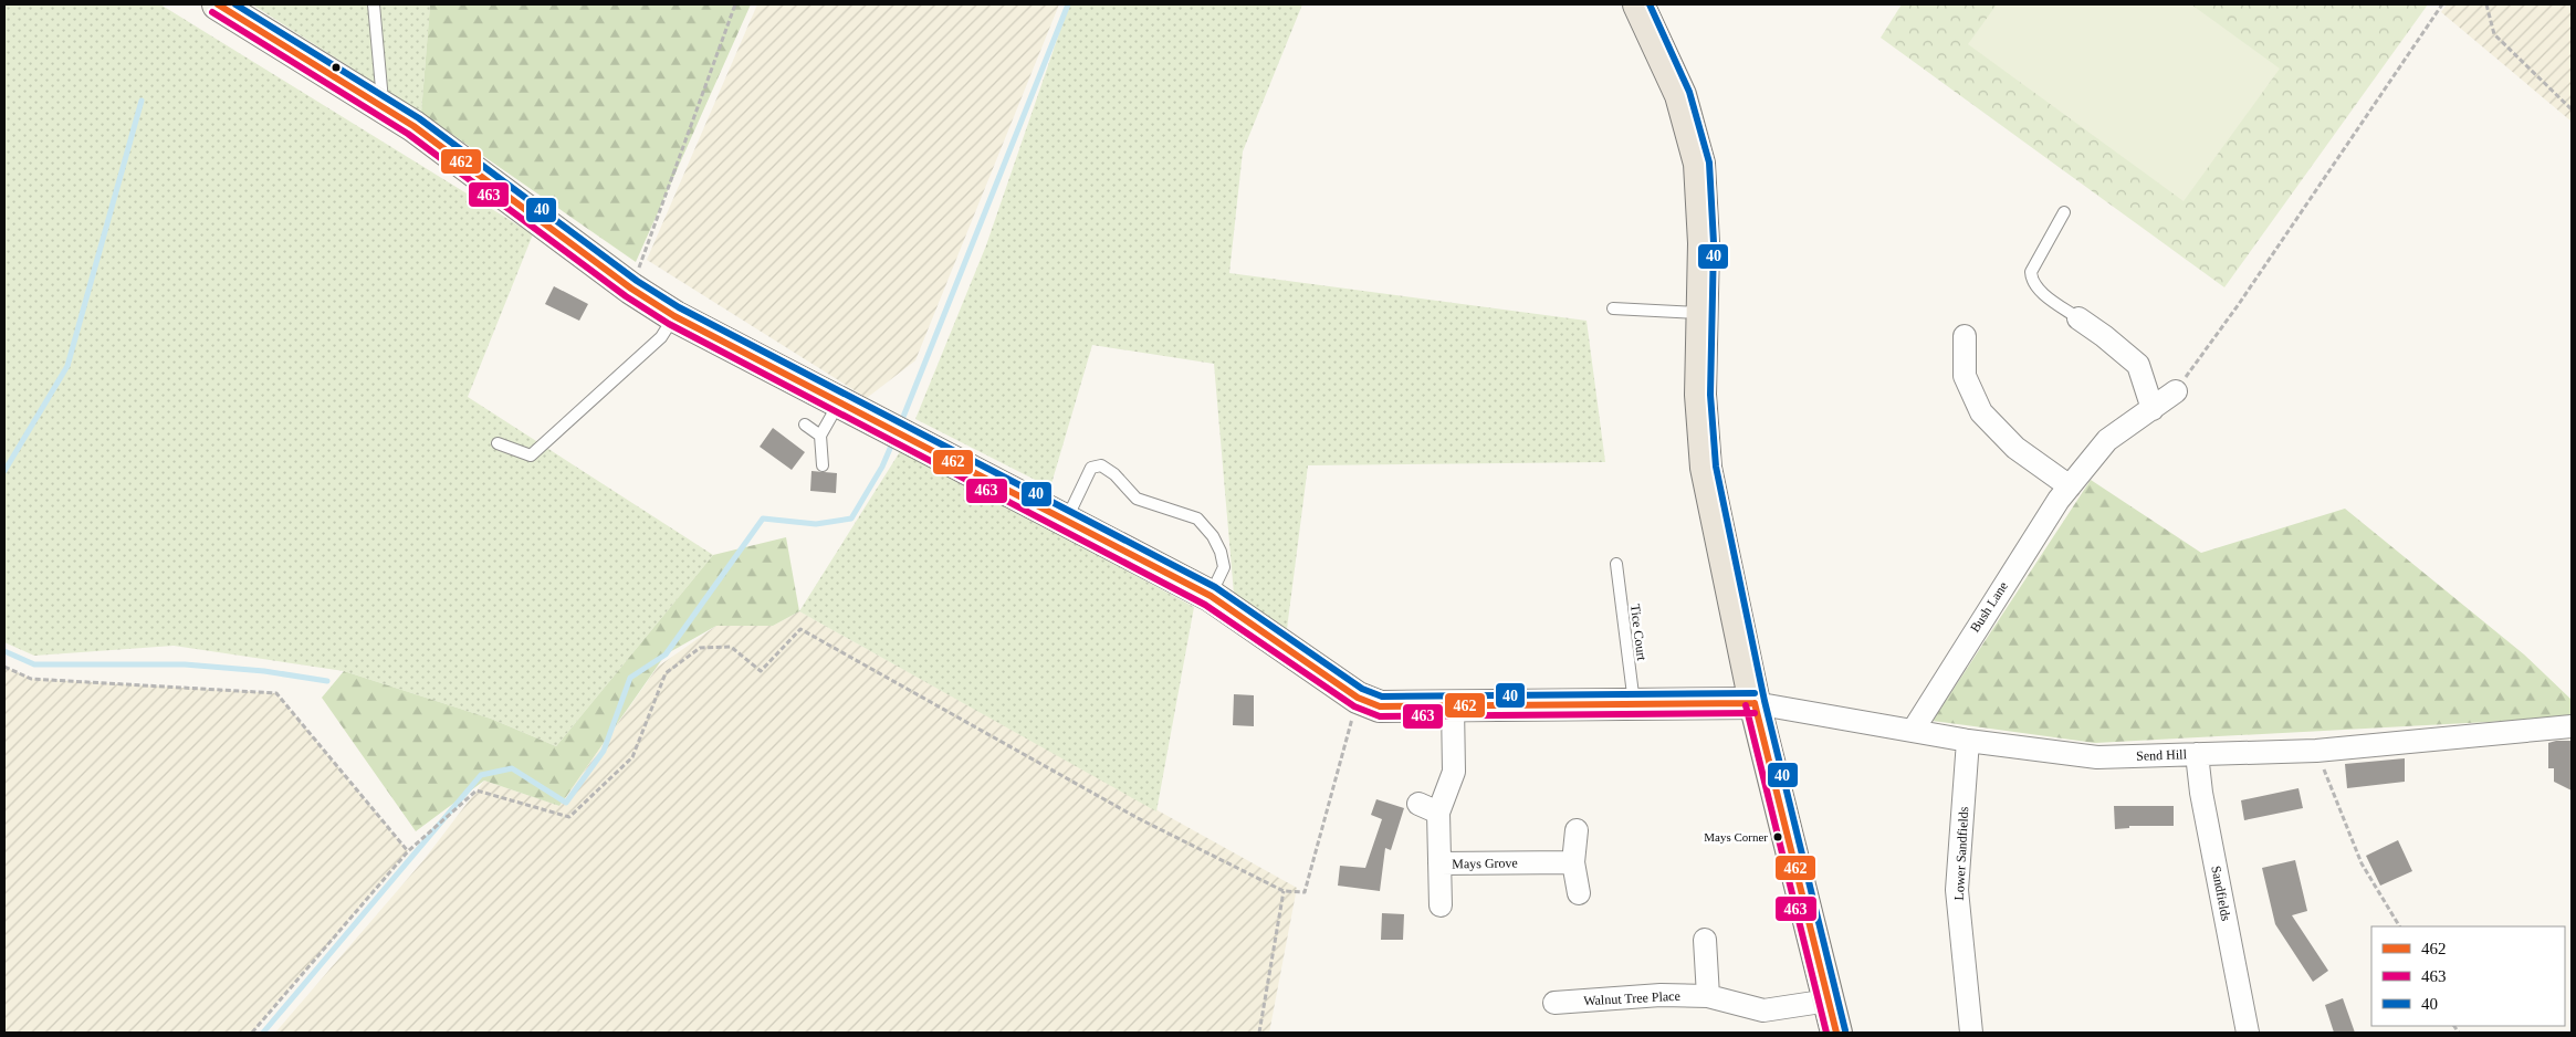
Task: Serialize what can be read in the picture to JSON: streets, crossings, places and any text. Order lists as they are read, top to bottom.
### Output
{
  "streets": {
    "street": [
      "Bush Lane",
      "Send Hill",
      "Lower Sandfields",
      "Mays Grove",
      "Sandfields",
      "Walnut Tree Place"
    ],
    "lane": ["Tice Court"]
  },
  "crossings": [
    ["Bush Lane", "Send Hill"],
    ["Send Hill", "Lower Sandfields"],
    ["Send Hill", "Sandfields"]
  ],
  "places": ["Mays Corner"],
  "lines": ["transit line 462", "transit line 40", "transit line 463"],
  "legend": ["462", "463", "40"]
}
